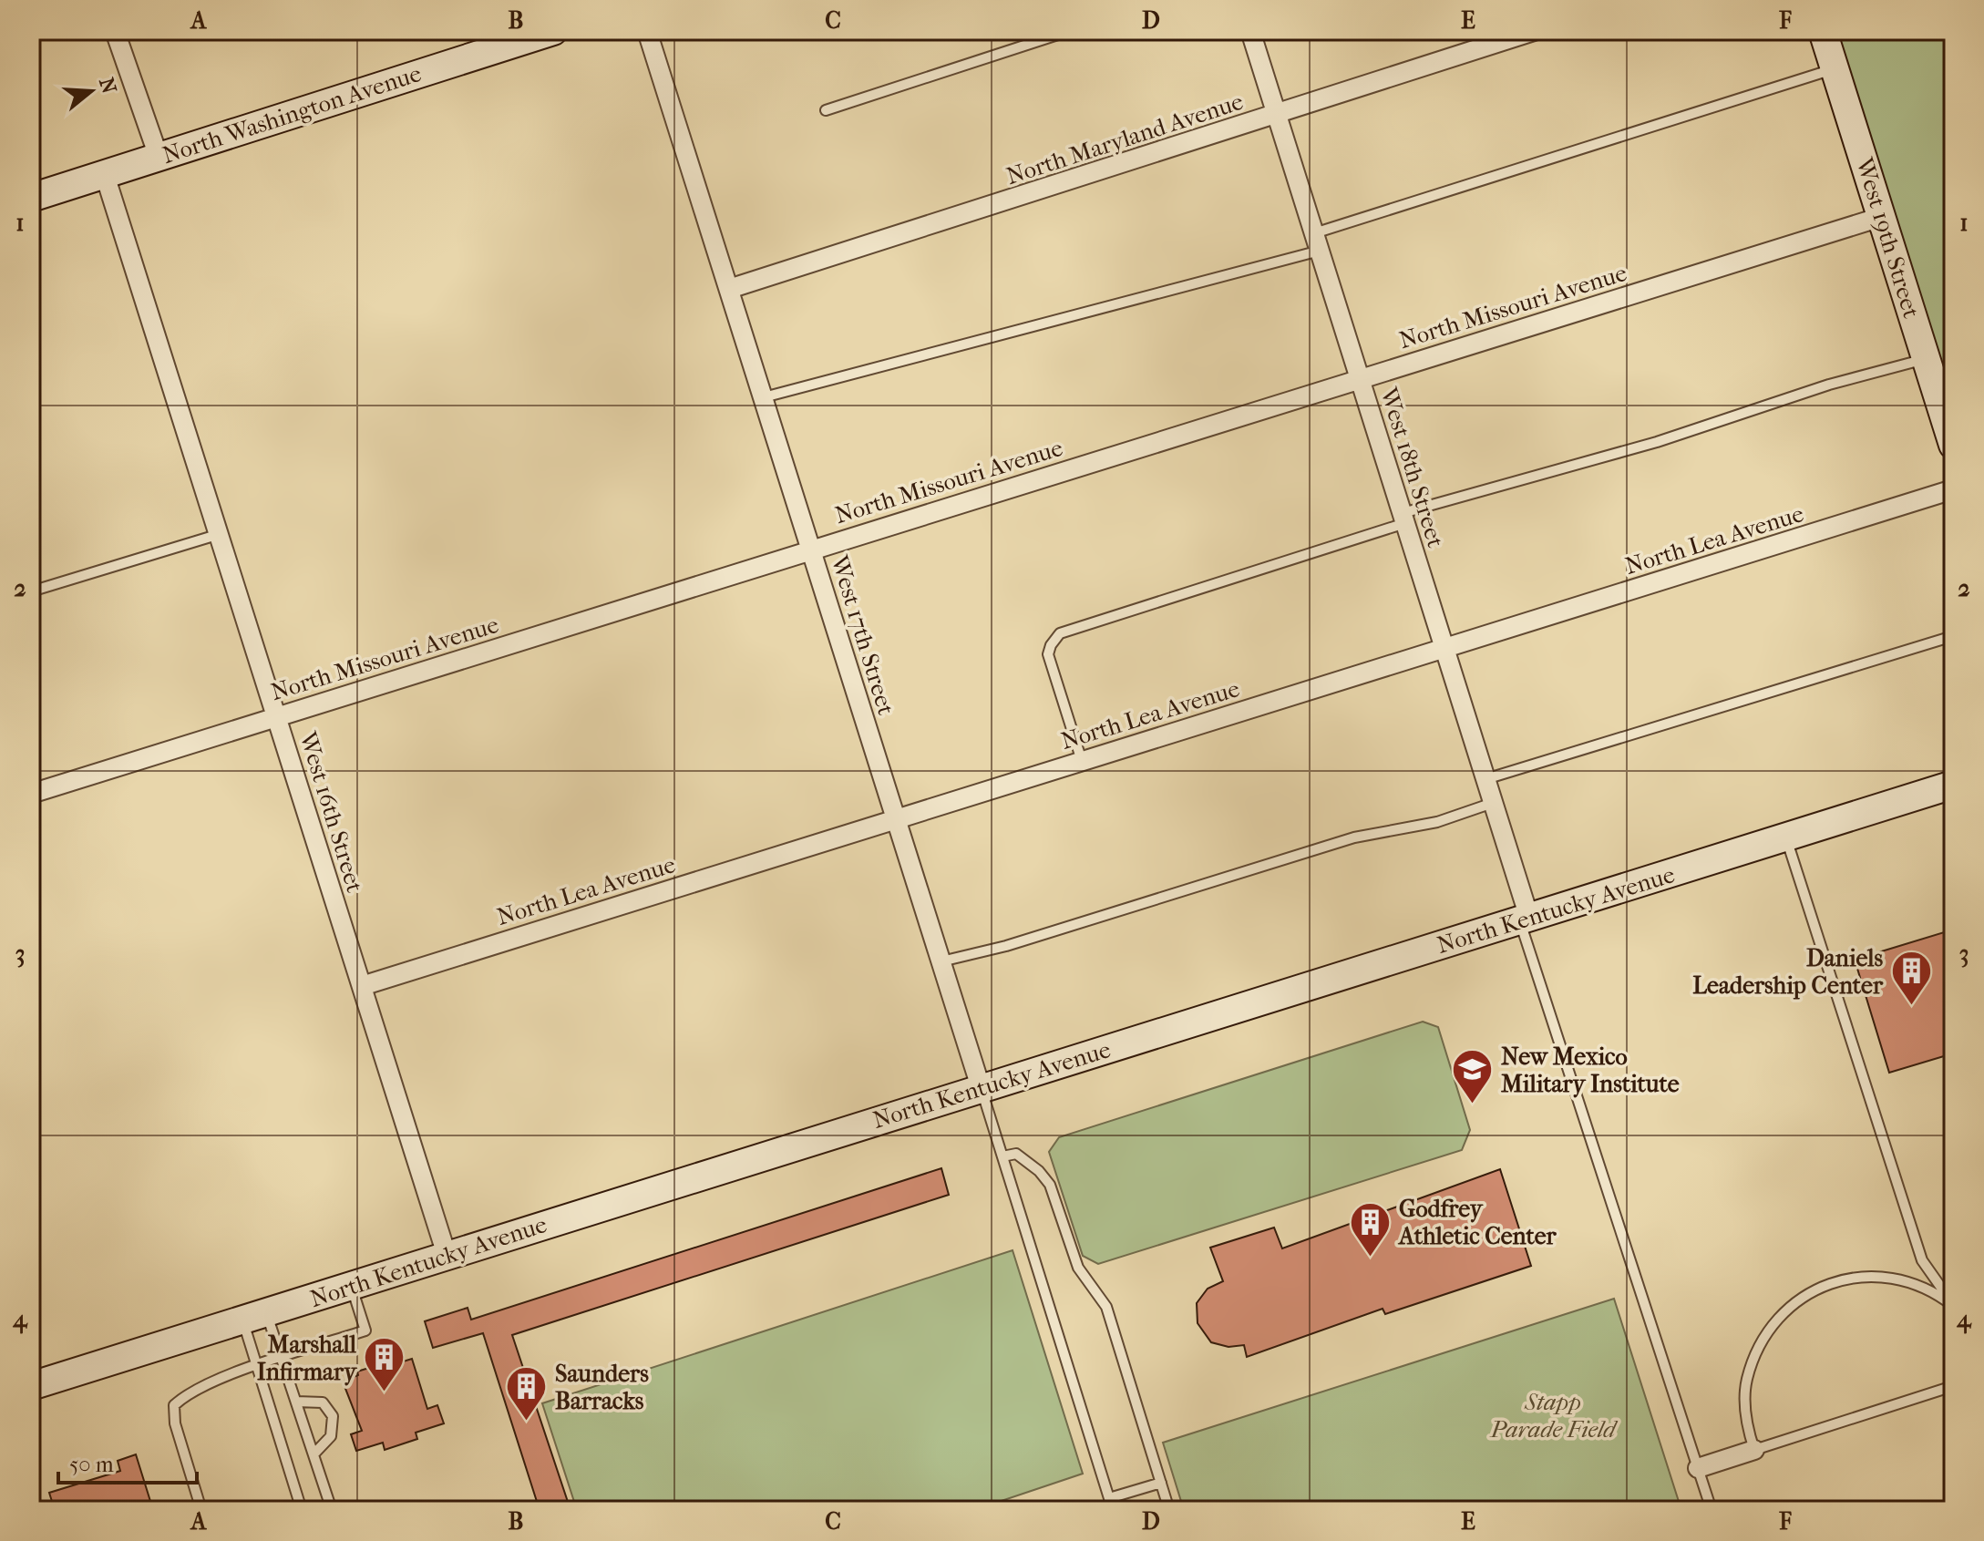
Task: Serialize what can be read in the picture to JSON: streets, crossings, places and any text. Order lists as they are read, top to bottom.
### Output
{
  "streets": {
    "street": [
      "North Washington Avenue",
      "North Maryland Avenue",
      "West 19th Street",
      "North Missouri Avenue",
      "West 18th Street",
      "North Lea Avenue",
      "West 17th Street",
      "West 16th Street",
      "North Kentucky Avenue"
    ]
  },
  "crossings": [
    ["North Washington Avenue", "West 16th Street"],
    ["North Maryland Avenue", "West 18th Street"],
    ["North Maryland Avenue", "West 17th Street"],
    ["West 19th Street", "North Missouri Avenue"],
    ["North Missouri Avenue", "West 18th Street"],
    ["North Missouri Avenue", "West 17th Street"],
    ["North Missouri Avenue", "West 16th Street"],
    ["West 18th Street", "North Lea Avenue"],
    ["West 18th Street", "North Kentucky Avenue"],
    ["North Lea Avenue", "West 17th Street"],
    ["North Lea Avenue", "West 16th Street"],
    ["West 17th Street", "North Kentucky Avenue"],
    ["West 16th Street", "North Kentucky Avenue"]
  ],
  "parks": ["Stapp Parade Field"],
  "places": {
    "building": [
      "Daniels Leadership Center",
      "Godfrey Athletic Center",
      "Marshall Infirmary",
      "Saunders Barracks"
    ],
    "school or university": ["New Mexico Military Institute"]
  },
  "scale_bar": "50 m",
  "north": "right",
  "grid": {
    "columns": [
      "A",
      "B",
      "C",
      "D",
      "E",
      "F"
    ],
    "rows": [
      "1",
      "2",
      "3",
      "4"
    ]
  }
}
